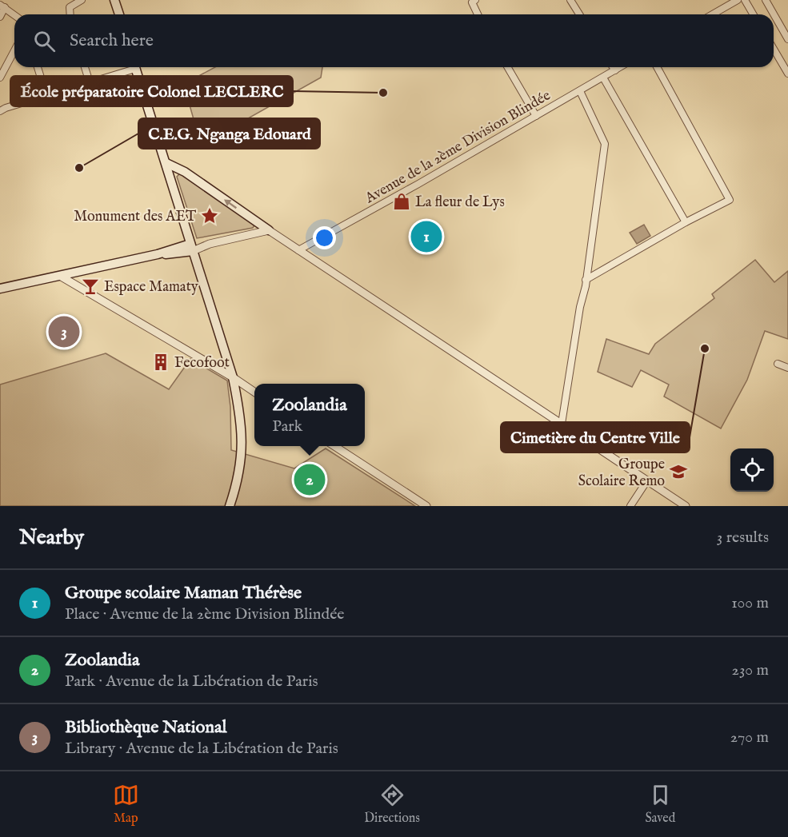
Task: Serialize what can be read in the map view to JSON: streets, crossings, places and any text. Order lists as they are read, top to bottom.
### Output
{
  "streets": {
    "street": ["Avenue de la 2ème Division Blindée"]
  },
  "places": {
    "other": ["École préparatoire Colonel LECLERC", "C.E.G. Nganga Edouard", "Cimetière du Centre Ville"],
    "shop": ["La fleur de Lys"],
    "place": ["Monument des AET"],
    "bar": ["Espace Mamaty"],
    "building": ["Fecofoot"],
    "school or university": ["Groupe Scolaire Remo"]
  },
  "page": {
    "search": "Search here",
    "pins": ["1", "3", "2"],
    "popup": ["Zoolandia", "Park"],
    "heading": ["Nearby", "3 results"],
    "list": [
      {
        "mark": "1",
        "name": "Groupe scolaire Maman Thérèse",
        "note": "Place · Avenue de la 2ème Division Blindée",
        "value": "100 m"
      },
      {
        "mark": "2",
        "name": "Zoolandia",
        "note": "Park · Avenue de la Libération de Paris",
        "value": "230 m"
      },
      {
        "mark": "3",
        "name": "Bibliothèque National",
        "note": "Library · Avenue de la Libération de Paris",
        "value": "270 m"
      }
    ],
    "nav": ["Map", "Directions", "Saved"]
  }
}
